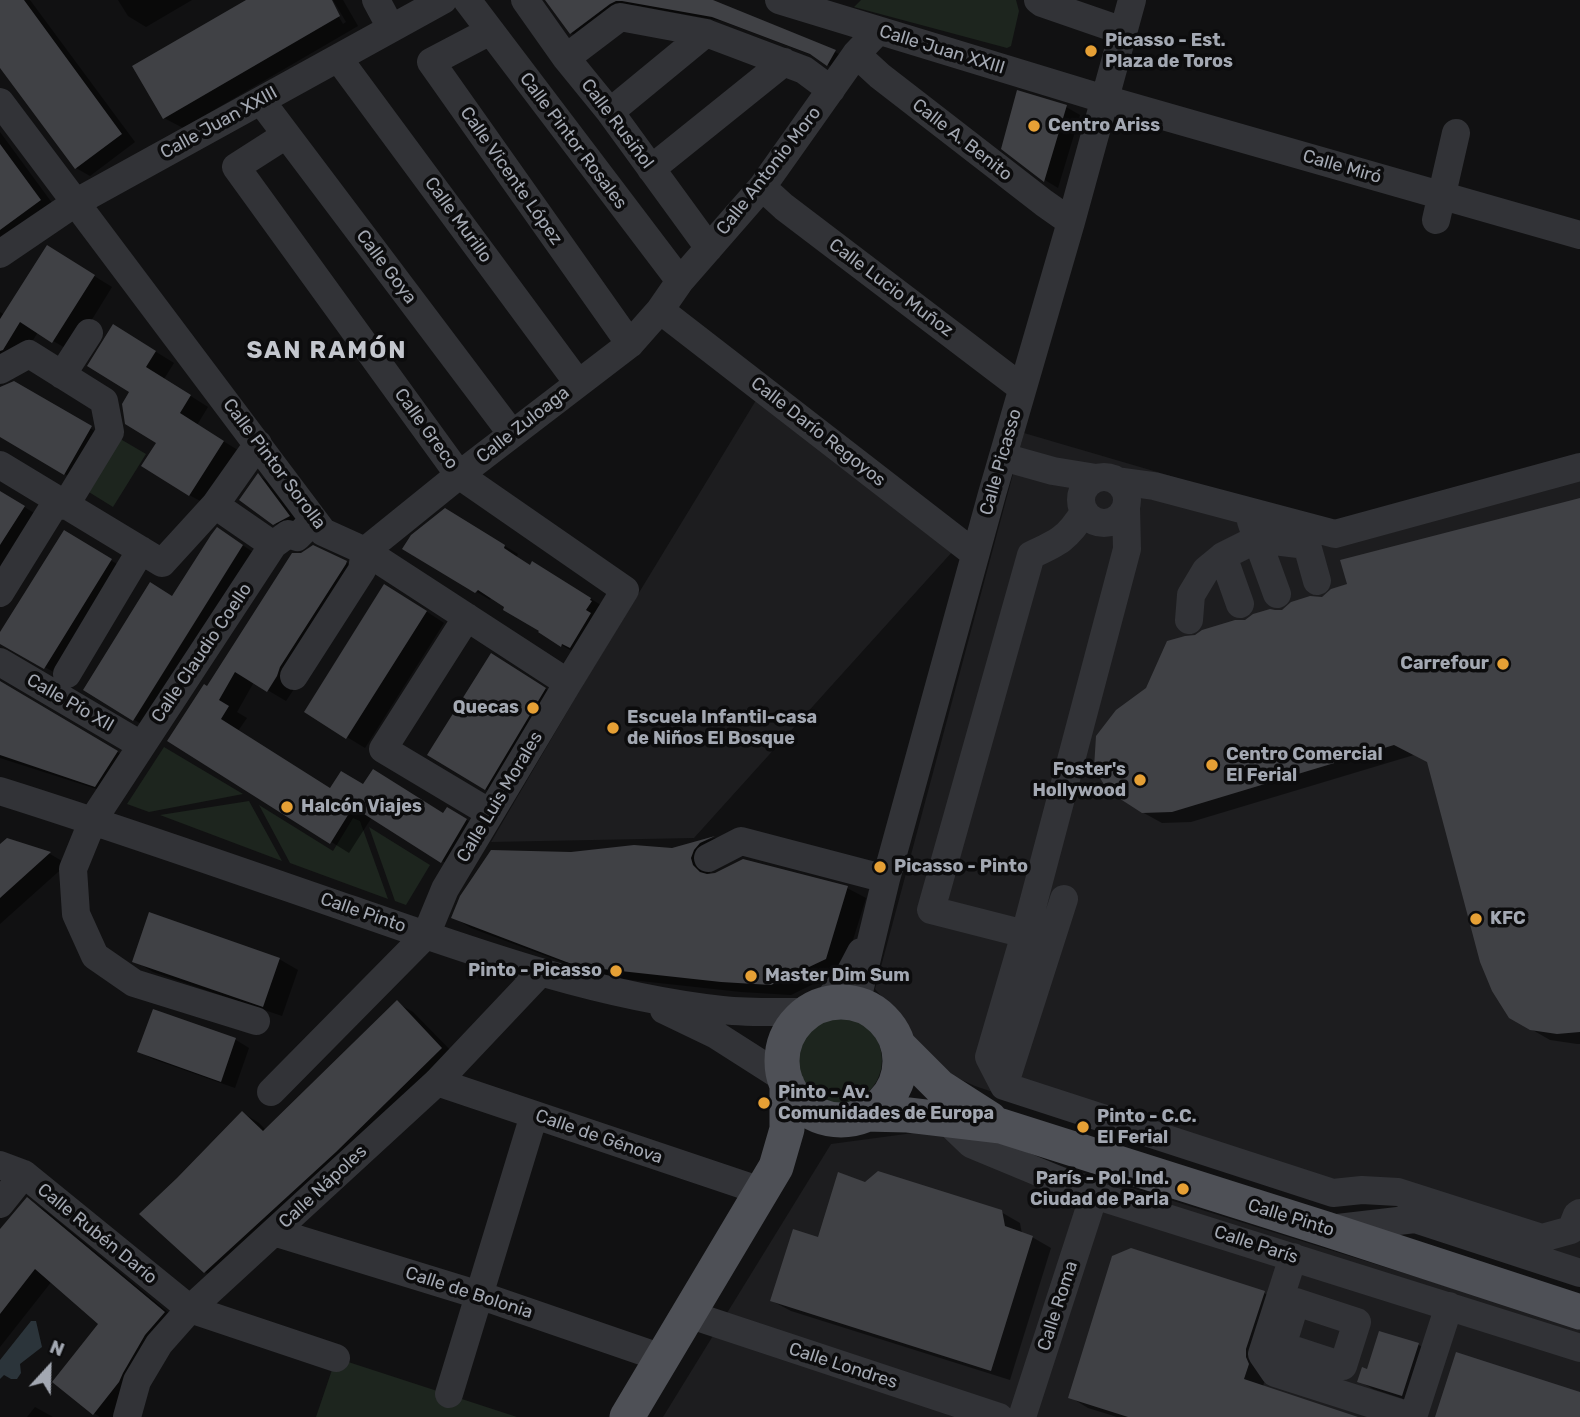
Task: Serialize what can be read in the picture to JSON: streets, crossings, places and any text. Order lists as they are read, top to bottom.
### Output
{
  "streets": {
    "main road": ["Calle Pinto"],
    "street": [
      "Calle Juan XXIII",
      "Calle Rusiñol",
      "Calle A. Benito",
      "Calle Pintor Rosales",
      "Calle Miró",
      "Calle Antonio Moro",
      "Calle Vicente López",
      "Calle Murillo",
      "Calle Goya",
      "Calle Lucio Muñoz",
      "Calle Zuloaga",
      "Calle Greco",
      "Calle Darío Regoyos",
      "Calle Picasso",
      "Calle Pintor Sorolla",
      "Calle Claudio Coello",
      "Calle Pío XII",
      "Calle Luis Morales",
      "Calle de Génova",
      "Calle Nápoles",
      "Calle Rubén Darío",
      "Calle París",
      "Calle de Bolonia",
      "Calle Roma",
      "Calle Londres"
    ]
  },
  "crossings": [
    ["Calle Juan XXIII", "Calle Miró"],
    ["Calle Juan XXIII", "Calle Antonio Moro"],
    ["Calle Juan XXIII", "Calle Murillo"],
    ["Calle Juan XXIII", "Calle Goya"],
    ["Calle Juan XXIII", "Calle Picasso"],
    ["Calle Juan XXIII", "Calle Pintor Sorolla"],
    ["Calle Rusiñol", "Calle Antonio Moro"],
    ["Calle A. Benito", "Calle Antonio Moro"],
    ["Calle A. Benito", "Calle Picasso"],
    ["Calle Pintor Rosales", "Calle Antonio Moro"],
    ["Calle Pintor Rosales", "Calle Vicente López"],
    ["Calle Miró", "Calle Picasso"],
    ["Calle Antonio Moro", "Calle Lucio Muñoz"],
    ["Calle Antonio Moro", "Calle Zuloaga"],
    ["Calle Antonio Moro", "Calle Darío Regoyos"],
    ["Calle Vicente López", "Calle Zuloaga"],
    ["Calle Murillo", "Calle Zuloaga"],
    ["Calle Goya", "Calle Zuloaga"],
    ["Calle Goya", "Calle Greco"],
    ["Calle Lucio Muñoz", "Calle Picasso"],
    ["Calle Zuloaga", "Calle Greco"],
    ["Calle Zuloaga", "Calle Darío Regoyos"],
    ["Calle Zuloaga", "Calle Pintor Sorolla"],
    ["Calle Greco", "Calle Luis Morales"],
    ["Calle Darío Regoyos", "Calle Picasso"],
    ["Calle Picasso", "Calle Pinto"],
    ["Calle Pintor Sorolla", "Calle Luis Morales"],
    ["Calle Claudio Coello", "Calle Pío XII"],
    ["Calle Claudio Coello", "Calle Pinto"],
    ["Calle Luis Morales", "Calle Pinto"],
    ["Calle Pinto", "Calle Nápoles"],
    ["Calle Pinto", "Calle París"],
    ["Calle de Génova", "Calle Nápoles"],
    ["Calle Nápoles", "Calle Rubén Darío"],
    ["Calle Nápoles", "Calle de Bolonia"],
    ["Calle París", "Calle Roma"]
  ],
  "districts": ["SAN RAMÓN"],
  "places": [
    "Picasso - Est. Plaza de Toros",
    "Centro Ariss",
    "Carrefour",
    "Quecas",
    "Escuela Infantil-casa de Niños El Bosque",
    "Centro Comercial El Ferial",
    "Foster's Hollywood",
    "Halcón Viajes",
    "Picasso - Pinto",
    "KFC",
    "Pinto - Picasso",
    "Master Dim Sum",
    "Pinto - Av. Comunidades de Europa",
    "Pinto - C.C. El Ferial",
    "París - Pol. Ind. Ciudad de Parla"
  ],
  "north": "top"
}
